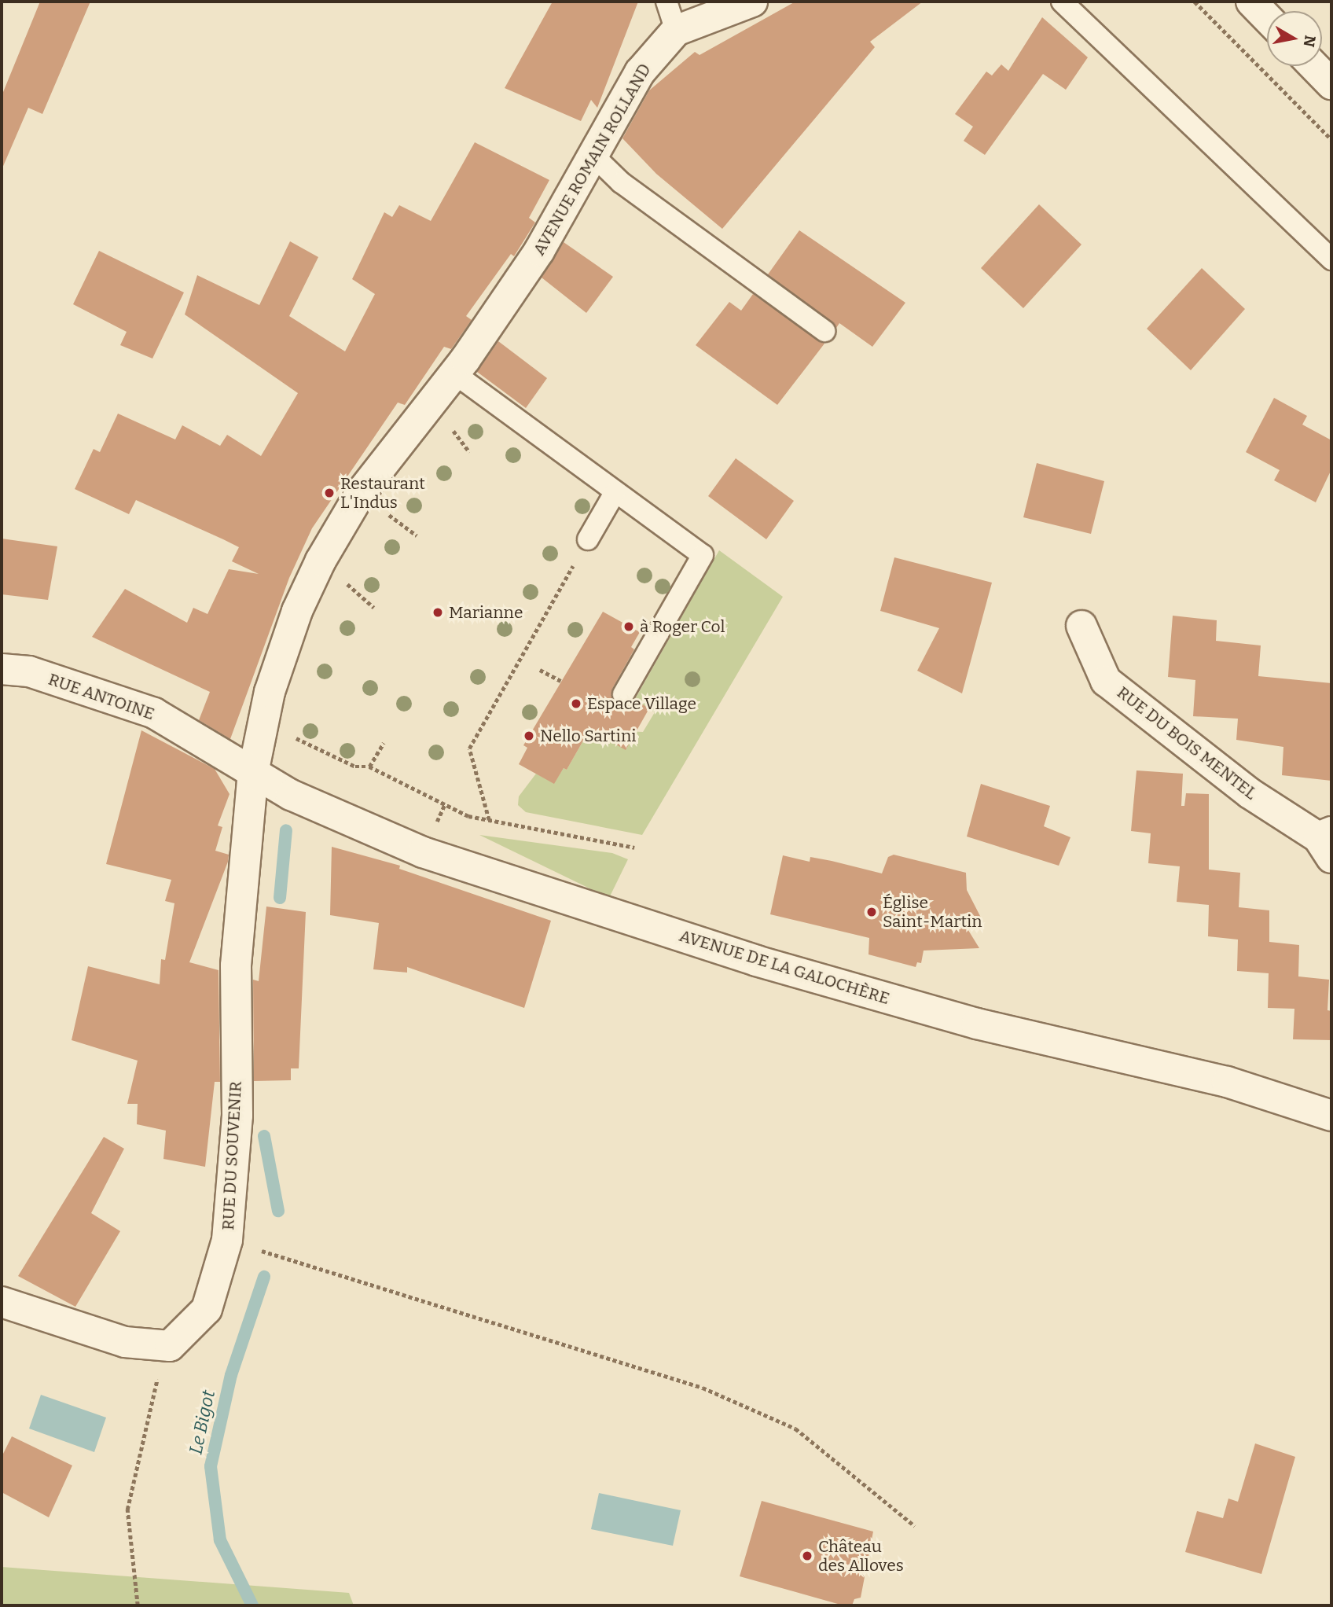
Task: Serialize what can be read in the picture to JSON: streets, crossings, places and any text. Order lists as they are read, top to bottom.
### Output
{
  "streets": {
    "street": [
      "AVENUE ROMAIN ROLLAND",
      "RUE ANTOINE",
      "RUE DU BOIS MENTEL",
      "AVENUE DE LA GALOCHÈRE",
      "RUE DU SOUVENIR"
    ]
  },
  "crossings": [
    ["AVENUE ROMAIN ROLLAND", "RUE DU SOUVENIR"],
    ["RUE ANTOINE", "AVENUE DE LA GALOCHÈRE"],
    ["RUE ANTOINE", "RUE DU SOUVENIR"],
    ["AVENUE DE LA GALOCHÈRE", "RUE DU SOUVENIR"]
  ],
  "water": ["Le Bigot"],
  "places": [
    "Restaurant L'Indus",
    "Marianne",
    "à Roger Col",
    "Espace Village",
    "Nello Sartini",
    "Église Saint-Martin",
    "Château des Alloves"
  ],
  "north": "right"
}
